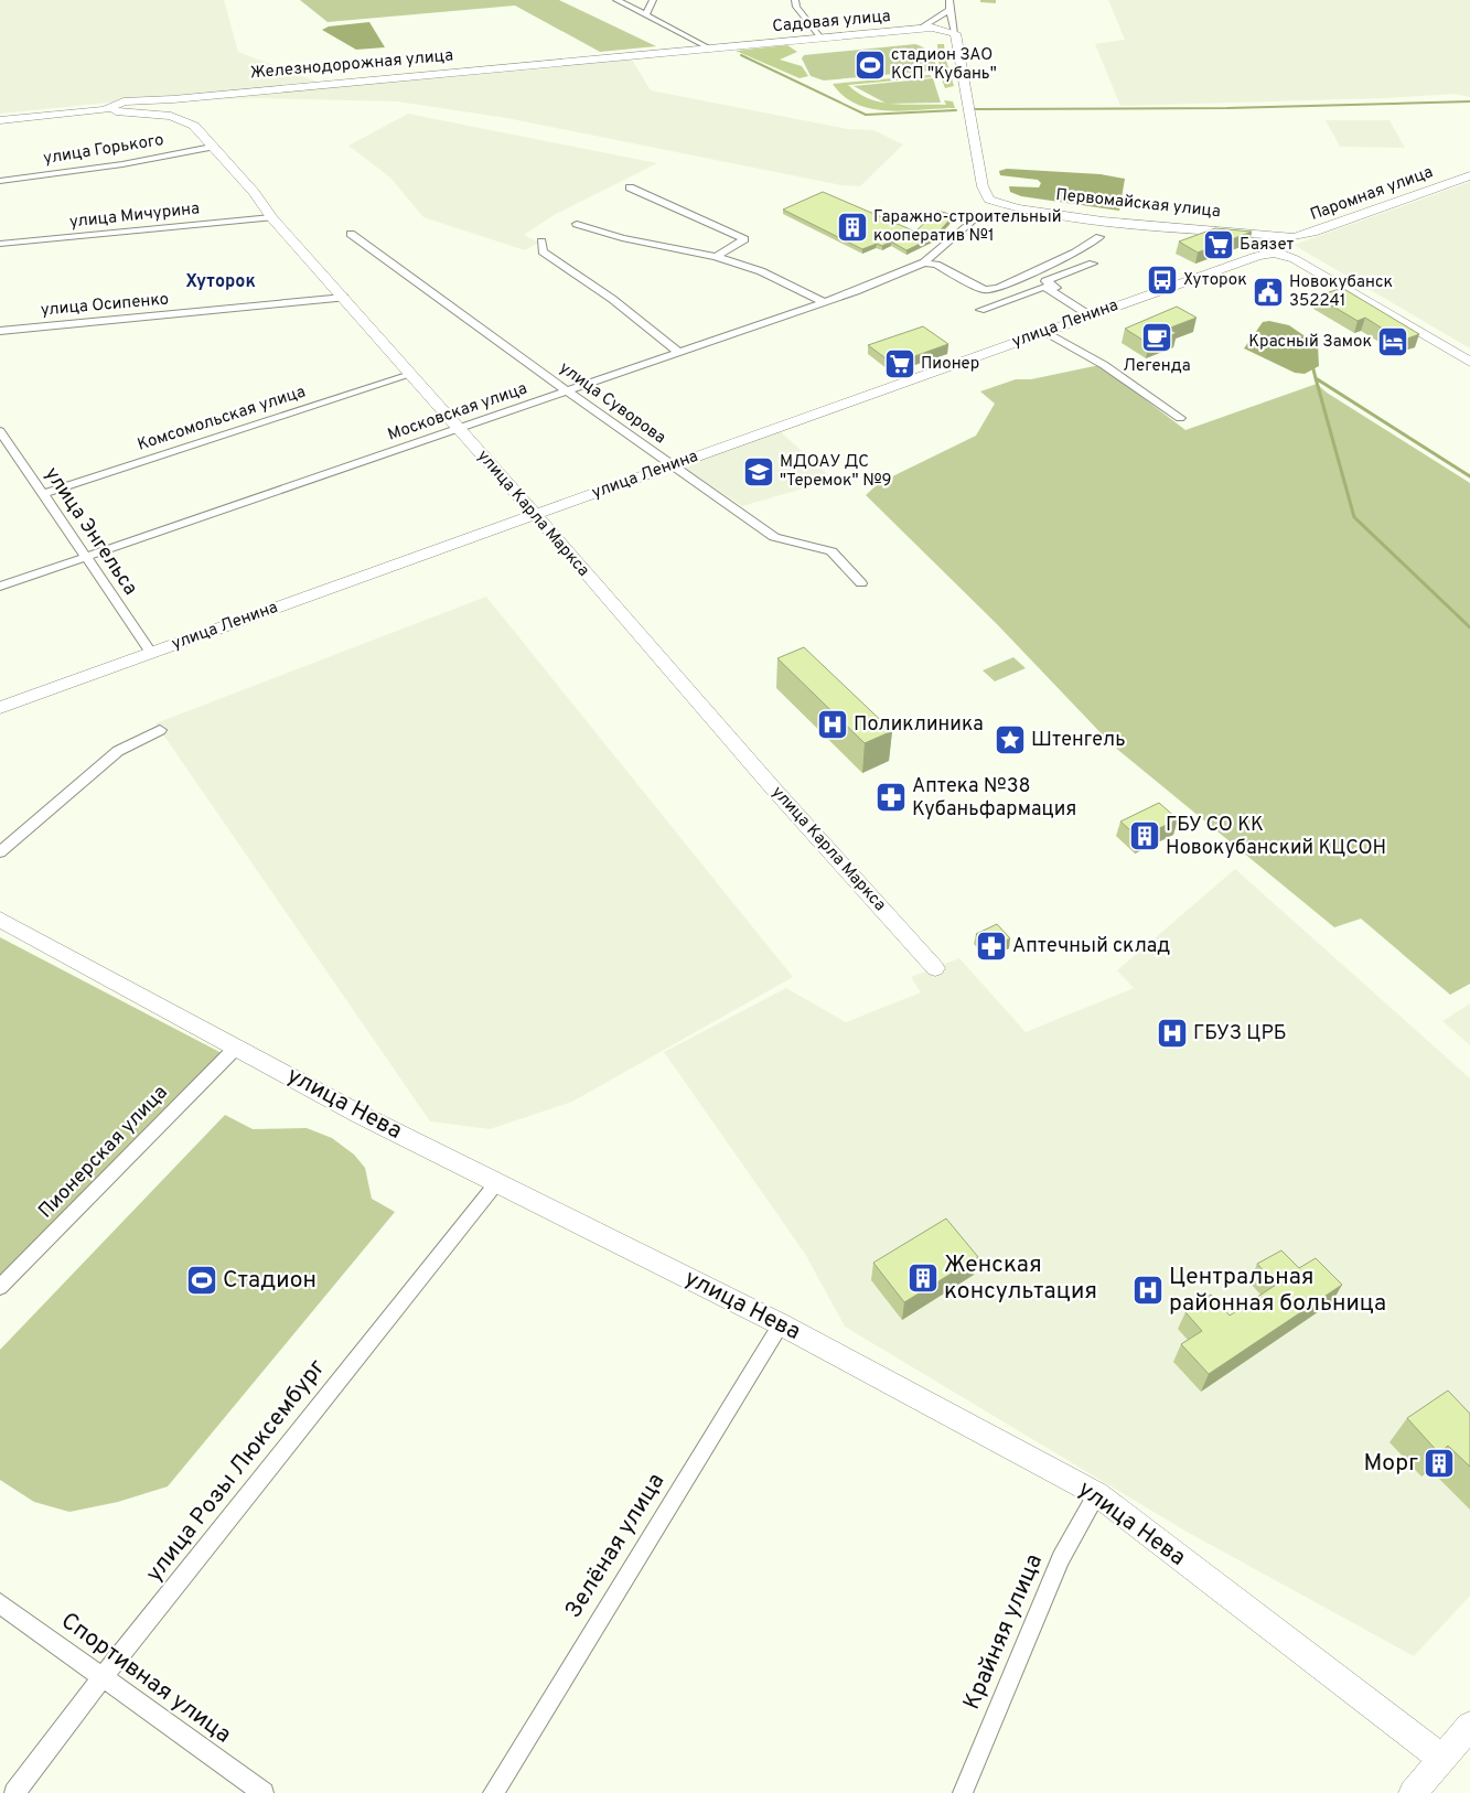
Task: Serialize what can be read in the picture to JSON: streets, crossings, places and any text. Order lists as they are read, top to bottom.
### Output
{
  "streets": {
    "main road": [
      "Садовая улица",
      "Железнодорожная улица",
      "Паромная улица",
      "Первомайская улица",
      "улица Ленина",
      "улица Карла Маркса",
      "улица Нева"
    ],
    "street": [
      "улица Горького",
      "улица Мичурина",
      "улица Осипенко",
      "улица Суворова",
      "Московская улица",
      "Комсомольская улица",
      "улица Энгельса",
      "Пионерская улица",
      "улица Розы Люксембург",
      "Зелёная улица",
      "Крайняя улица",
      "Спортивная улица"
    ]
  },
  "crossings": [
    ["Садовая улица", "Железнодорожная улица"],
    ["Садовая улица", "Первомайская улица"],
    ["Железнодорожная улица", "улица Карла Маркса"],
    ["улица Горького", "улица Карла Маркса"],
    ["Паромная улица", "Первомайская улица"],
    ["улица Мичурина", "улица Карла Маркса"],
    ["улица Осипенко", "улица Карла Маркса"],
    ["улица Ленина", "улица Суворова"],
    ["улица Ленина", "улица Карла Маркса"],
    ["улица Ленина", "улица Энгельса"],
    ["улица Суворова", "Московская улица"],
    ["Московская улица", "улица Карла Маркса"],
    ["Московская улица", "улица Энгельса"],
    ["Комсомольская улица", "улица Карла Маркса"],
    ["Комсомольская улица", "улица Энгельса"],
    ["улица Нева", "Пионерская улица"],
    ["улица Нева", "улица Розы Люксембург"],
    ["улица Нева", "Зелёная улица"],
    ["улица Нева", "Крайняя улица"],
    ["улица Розы Люксембург", "Спортивная улица"]
  ],
  "districts": ["Хуторок"],
  "places": {
    "sports": ["стадион ЗАО КСП \"Кубань\"", "Стадион"],
    "building": [
      "Гаражно-строительный кооператив №1",
      "ГБУ СО КК Новокубанский КЦСОН",
      "Женская консультация",
      "Морг"
    ],
    "supermarket": ["Баязет", "Пионер"],
    "bus stop": ["Хуторок"],
    "public building": ["Новокубанск 352241"],
    "cafe": ["Легенда"],
    "hotel": ["Красный Замок"],
    "school or university": ["МДОАУ ДС \"Теремок\" №9"],
    "hospital": ["Поликлиника", "ГБУЗ ЦРБ", "Центральная районная больница"],
    "place": ["Штенгель"],
    "pharmacy": ["Аптека №38 Кубаньфармация", "Аптечный склад"]
  }
}
